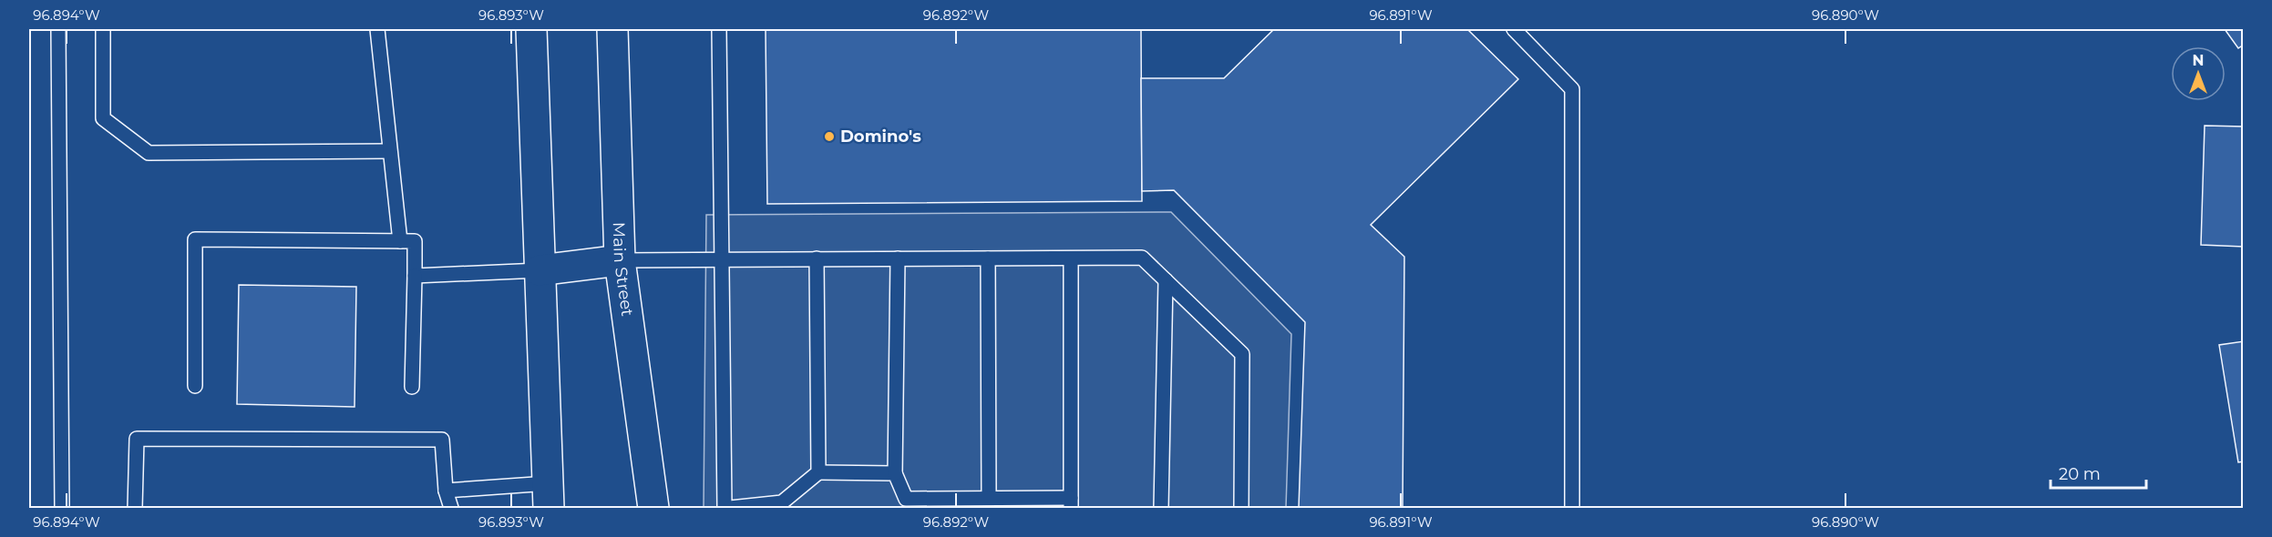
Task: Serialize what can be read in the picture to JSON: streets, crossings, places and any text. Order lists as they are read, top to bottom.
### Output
{
  "streets": {
    "main road": ["Main Street"]
  },
  "places": ["Domino's"],
  "scale_bar": "20 m",
  "north": "top",
  "coordinates": [
    "96.894°W",
    "96.893°W",
    "96.892°W",
    "96.891°W",
    "96.890°W"
  ]
}
